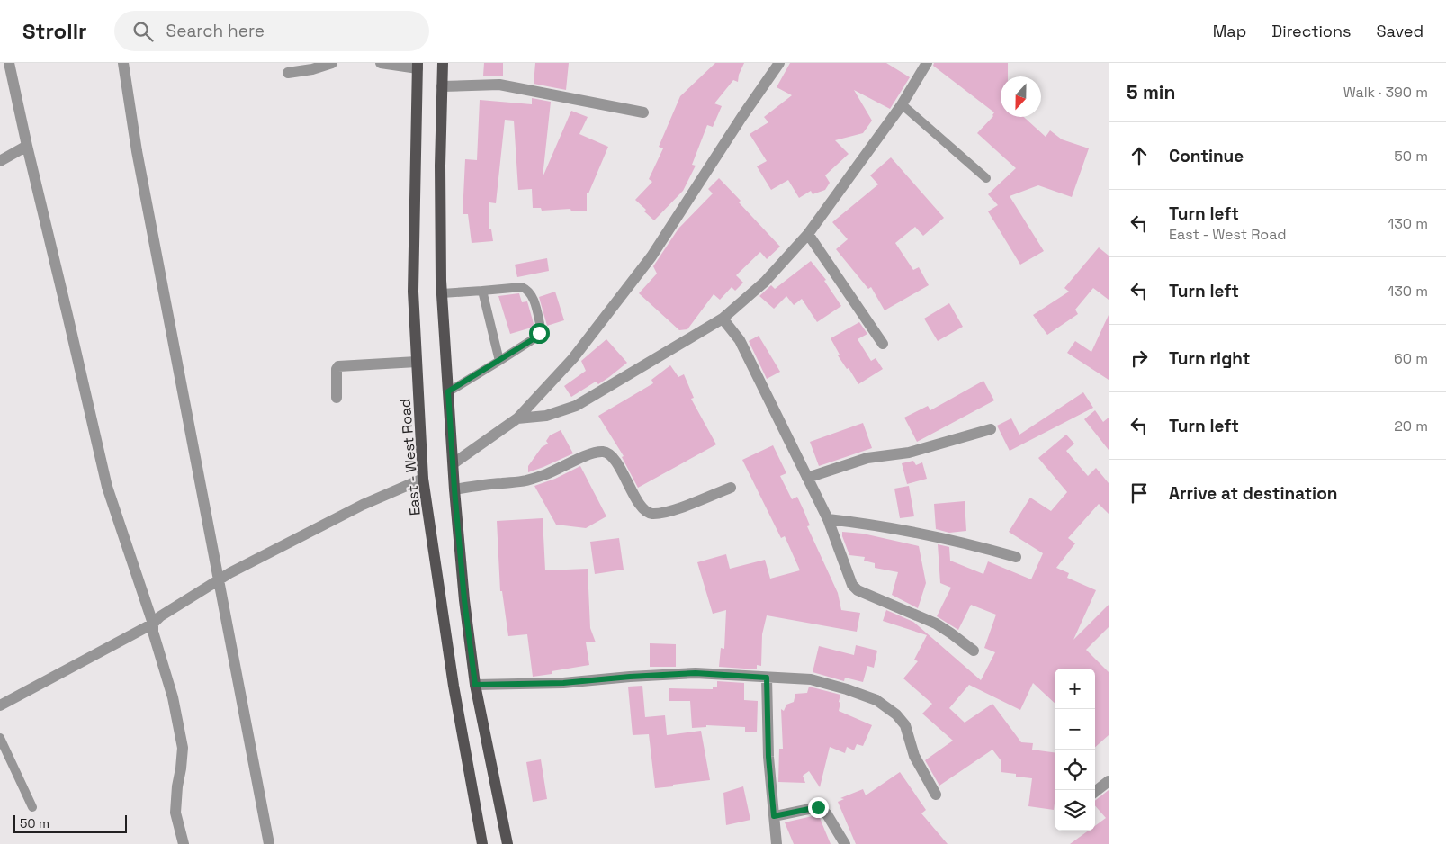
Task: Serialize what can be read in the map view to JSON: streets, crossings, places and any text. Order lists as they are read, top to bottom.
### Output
{
  "streets": {
    "main road": ["East - West Road"]
  },
  "scale_bar": "50 m",
  "north": "bottom",
  "page": {
    "header": "Strollr",
    "search": "Search here",
    "nav": ["Map", "Directions", "Saved"],
    "heading": ["5 min", "Walk · 390 m"],
    "list": [
      ["Continue", "50 m"],
      ["Turn left", "East - West Road", "130 m"],
      ["Turn left", "130 m"],
      ["Turn right", "60 m"],
      ["Turn left", "20 m"],
      "Arrive at destination"
    ],
    "map_buttons": ["+", "−"],
    "scale": "50 m"
  }
}
